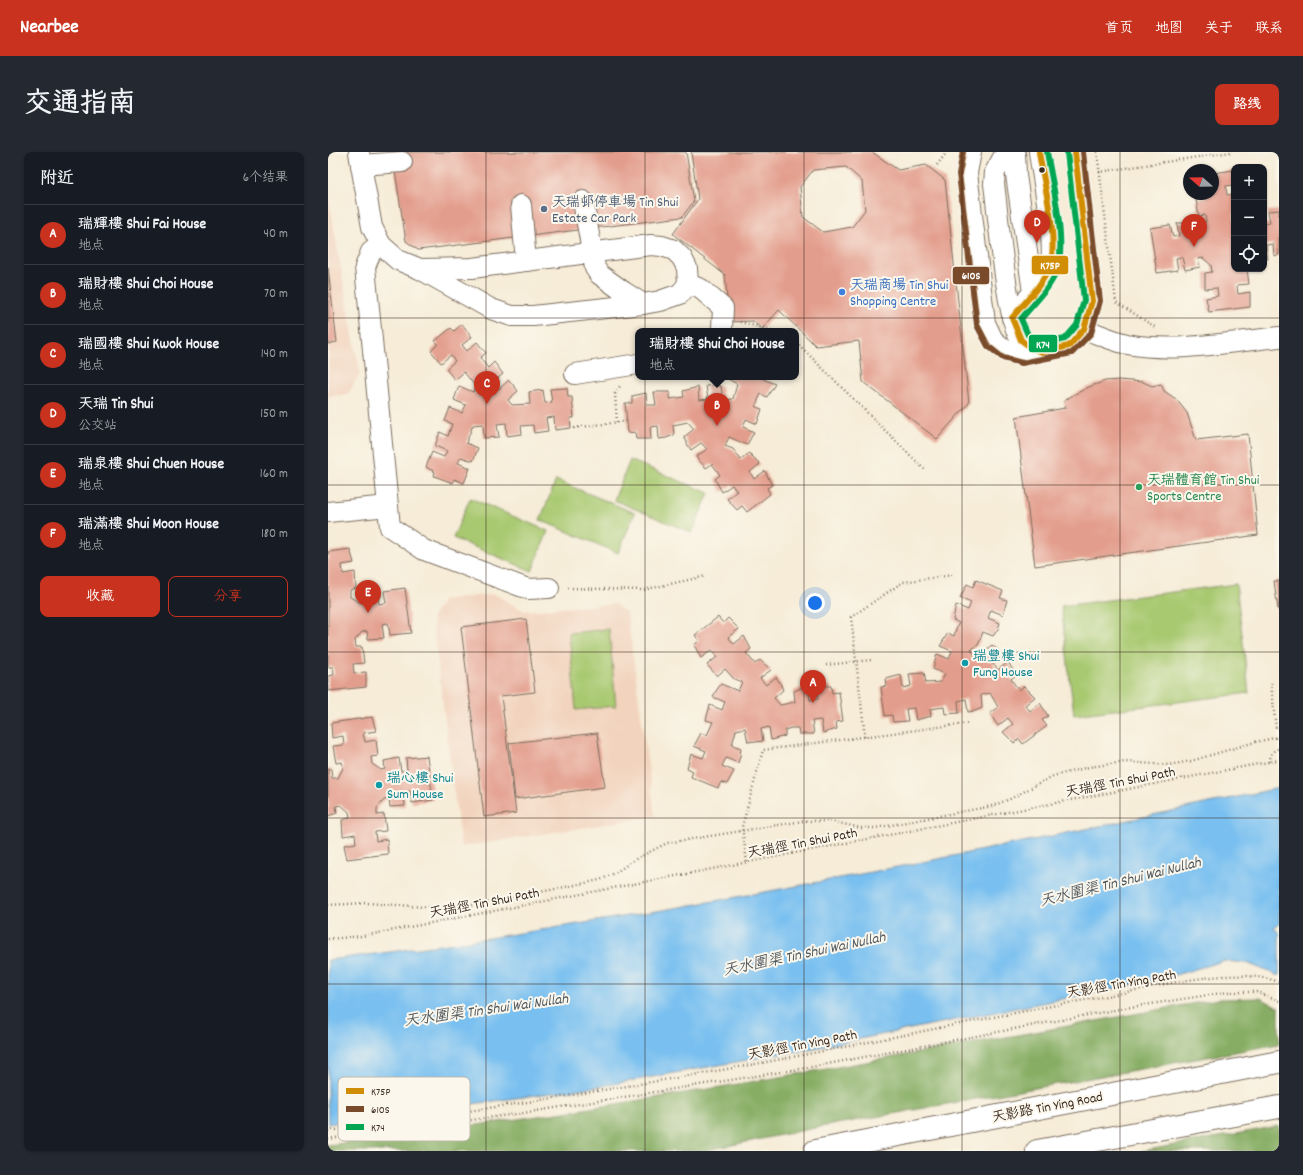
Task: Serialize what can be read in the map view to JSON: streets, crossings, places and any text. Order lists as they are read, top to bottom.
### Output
{
  "streets": {
    "main road": ["天影路 Tin Ying Road"],
    "path": ["天瑞徑 Tin Shui Path", "天影徑 Tin Ying Path"]
  },
  "water": ["天水圍渠 Tin Shui Wai Nullah"],
  "places": [
    "天瑞邨停車場 Tin Shui Estate Car Park",
    "天瑞商場 Tin Shui Shopping Centre",
    "天瑞體育館 Tin Shui Sports Centre",
    "瑞豐樓 Shui Fung House",
    "瑞心樓 Shui Sum House"
  ],
  "lines": ["transit line K75P", "transit line 610S", "transit line K74"],
  "legend": ["K75P", "610S", "K74"],
  "north": "left",
  "page": {
    "header": "Nearbee",
    "nav": [
      "首页",
      "地图",
      "关于",
      "联系"
    ],
    "title": "交通指南",
    "buttons": [
      "路线",
      ["收藏", "分享"]
    ],
    "heading": ["附近", "6个结果"],
    "map_buttons": ["+", "−"],
    "list": [
      {
        "mark": "A",
        "name": "瑞輝樓 Shui Fai House",
        "note": "地点",
        "value": "40 m"
      },
      {
        "mark": "B",
        "name": "瑞財樓 Shui Choi House",
        "note": "地点",
        "value": "70 m"
      },
      {
        "mark": "C",
        "name": "瑞國樓 Shui Kwok House",
        "note": "地点",
        "value": "140 m"
      },
      {
        "mark": "D",
        "name": "天瑞 Tin Shui",
        "note": "公交站",
        "value": "150 m"
      },
      {
        "mark": "E",
        "name": "瑞泉樓 Shui Chuen House",
        "note": "地点",
        "value": "160 m"
      },
      {
        "mark": "F",
        "name": "瑞滿樓 Shui Moon House",
        "note": "地点",
        "value": "180 m"
      }
    ],
    "pins": [
      "D",
      "F",
      "C",
      "B",
      "E",
      "A"
    ],
    "popup": ["瑞財樓 Shui Choi House", "地点"]
  }
}
